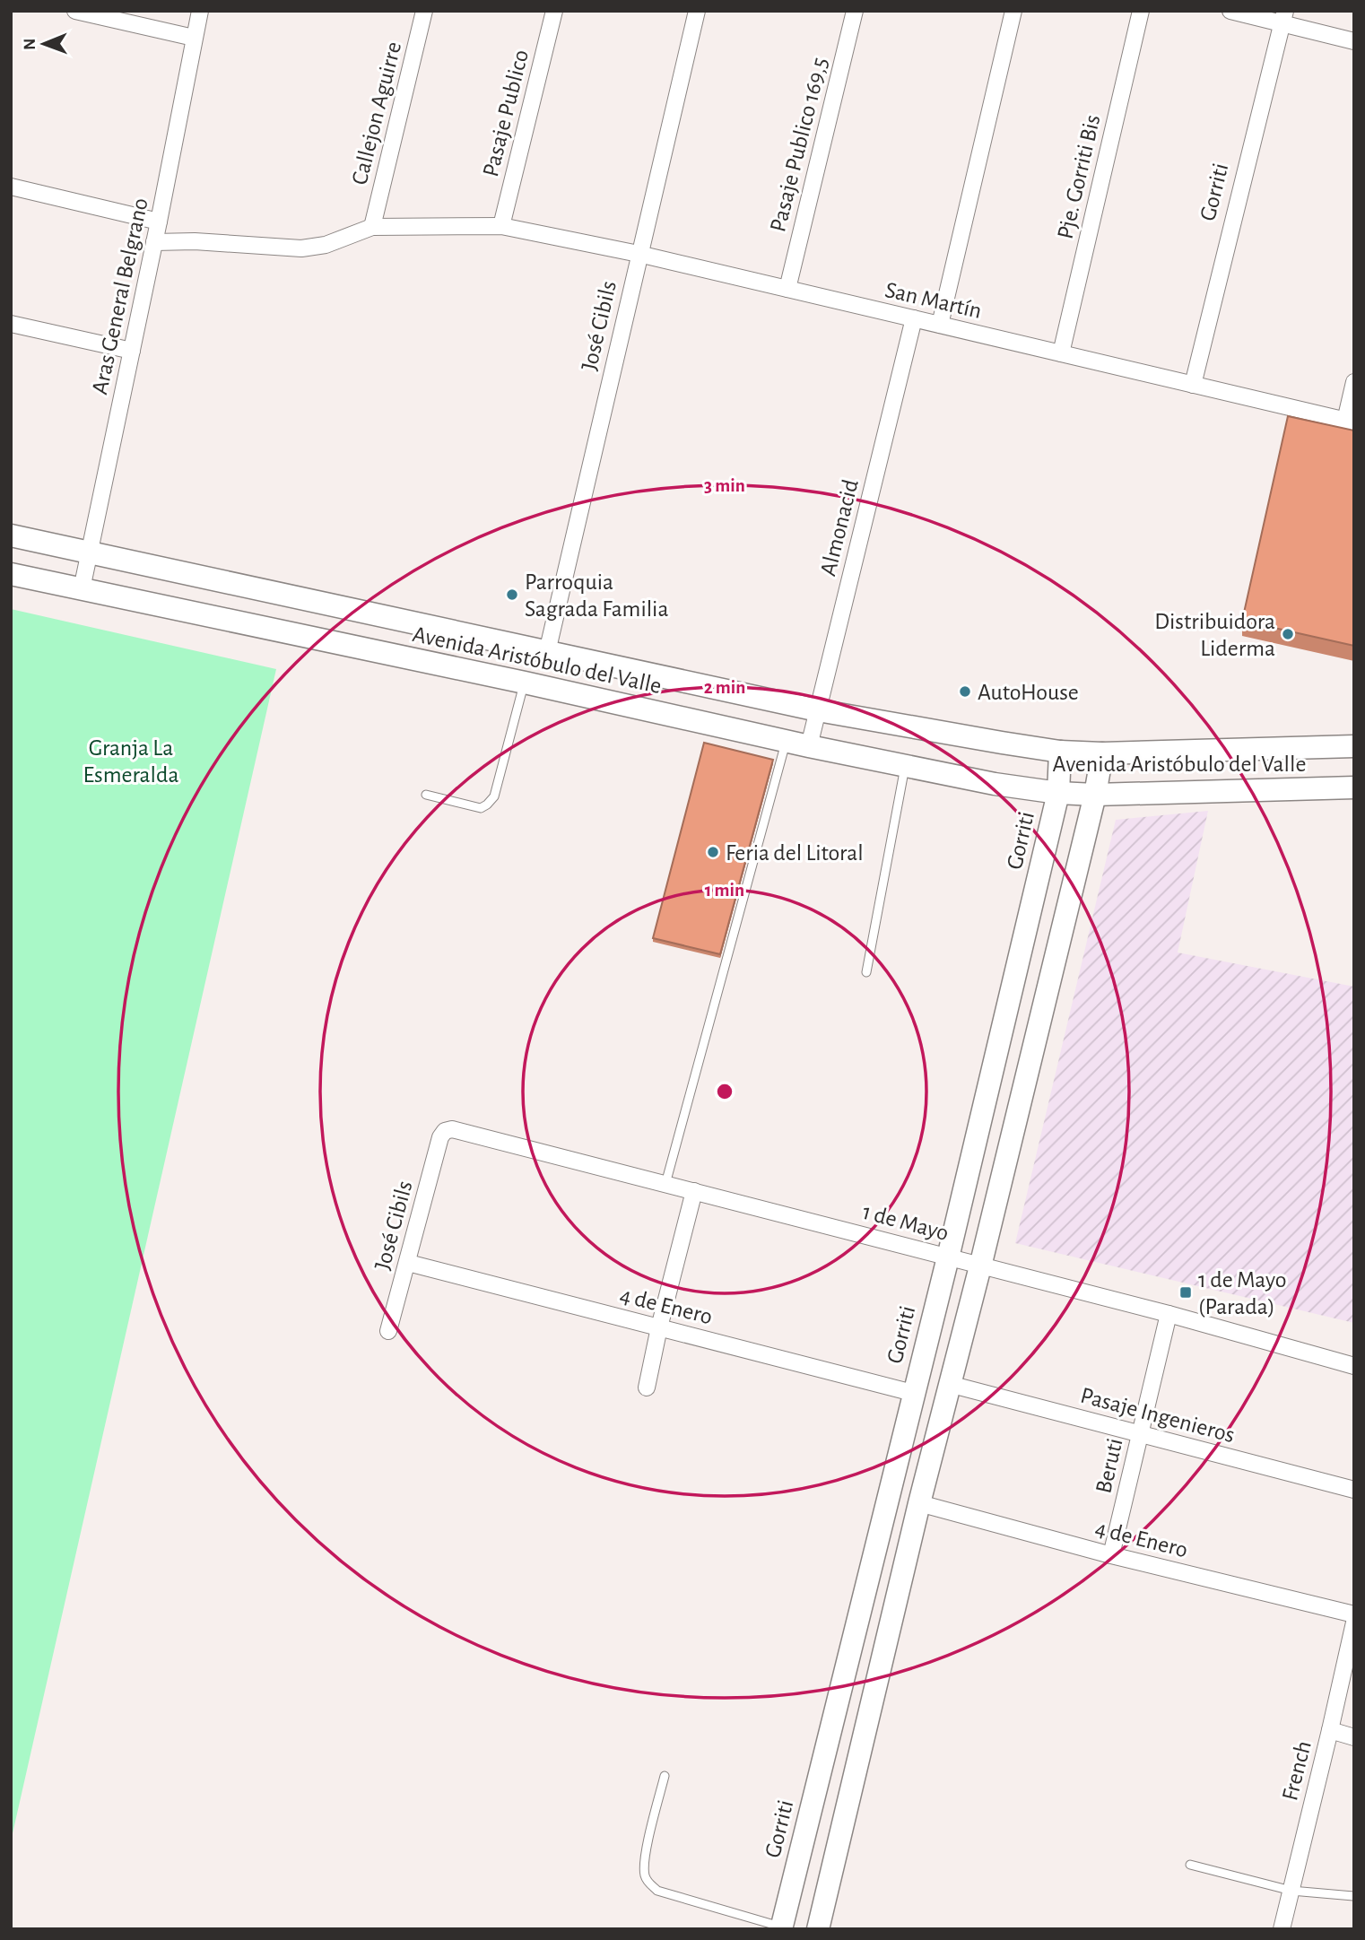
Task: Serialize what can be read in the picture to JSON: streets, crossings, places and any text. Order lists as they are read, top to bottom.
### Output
{
  "streets": {
    "main road": ["Gorriti", "Avenida Aristóbulo del Valle"],
    "street": [
      "Callejon Aguirre",
      "Pasaje Publico",
      "Pasaje Publico 169,5",
      "Pje. Gorriti Bis",
      "Aras General Belgrano",
      "San Martín",
      "José Cibils",
      "Almonacid",
      "1 de Mayo",
      "4 de Enero",
      "Pasaje Ingenieros",
      "Beruti",
      "French"
    ]
  },
  "crossings": [
    ["Callejon Aguirre", "San Martín"],
    ["Pasaje Publico", "San Martín"],
    ["Pasaje Publico 169,5", "San Martín"],
    ["Pje. Gorriti Bis", "San Martín"],
    ["Gorriti", "San Martín"],
    ["Gorriti", "Avenida Aristóbulo del Valle"],
    ["Gorriti", "1 de Mayo"],
    ["Gorriti", "4 de Enero"],
    ["Aras General Belgrano", "Avenida Aristóbulo del Valle"],
    ["San Martín", "José Cibils"],
    ["San Martín", "Almonacid"],
    ["José Cibils", "Avenida Aristóbulo del Valle"],
    ["José Cibils", "1 de Mayo"],
    ["José Cibils", "4 de Enero"],
    ["Almonacid", "Avenida Aristóbulo del Valle"],
    ["1 de Mayo", "Beruti"],
    ["4 de Enero", "Beruti"],
    ["Pasaje Ingenieros", "Beruti"]
  ],
  "parks": ["Granja La Esmeralda"],
  "places": {
    "other": [
      "Parroquia Sagrada Familia",
      "Distribuidora Liderma",
      "AutoHouse",
      "Feria del Litoral"
    ],
    "transit": ["1 de Mayo (Parada)"]
  },
  "north": "left",
  "rings": ["3 min", "2 min", "1 min"]
}
